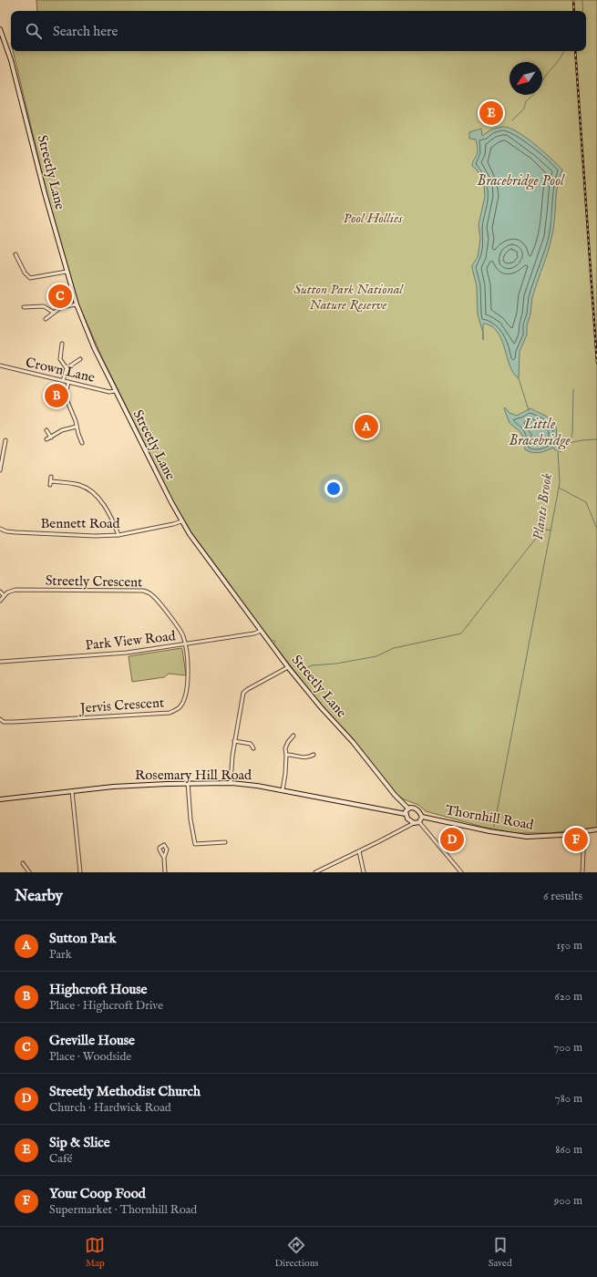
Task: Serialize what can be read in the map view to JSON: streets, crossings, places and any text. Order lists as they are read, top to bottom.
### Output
{
  "streets": {
    "main road": ["Streetly Lane", "Rosemary Hill Road", "Thornhill Road"],
    "street": [
      "Crown Lane",
      "Bennett Road",
      "Streetly Crescent",
      "Park View Road",
      "Jervis Crescent"
    ]
  },
  "crossings": [
    ["Streetly Lane", "Crown Lane"],
    ["Streetly Lane", "Bennett Road"],
    ["Streetly Lane", "Park View Road"],
    ["Streetly Lane", "Rosemary Hill Road"],
    ["Streetly Lane", "Thornhill Road"],
    ["Streetly Crescent", "Park View Road"],
    ["Streetly Crescent", "Jervis Crescent"],
    ["Park View Road", "Jervis Crescent"],
    ["Rosemary Hill Road", "Thornhill Road"]
  ],
  "water": ["Bracebridge Pool", "Little Bracebridge", "Plants Brook"],
  "parks": ["Pool Hollies", "Sutton Park National Nature Reserve"],
  "north": "bottom left",
  "page": {
    "search": "Search here",
    "pins": [
      "E",
      "C",
      "B",
      "A",
      "D",
      "F"
    ],
    "heading": ["Nearby", "6 results"],
    "list": [
      {
        "mark": "A",
        "name": "Sutton Park",
        "note": "Park",
        "value": "150 m"
      },
      {
        "mark": "B",
        "name": "Highcroft House",
        "note": "Place · Highcroft Drive",
        "value": "620 m"
      },
      {
        "mark": "C",
        "name": "Greville House",
        "note": "Place · Woodside",
        "value": "700 m"
      },
      {
        "mark": "D",
        "name": "Streetly Methodist Church",
        "note": "Church · Hardwick Road",
        "value": "780 m"
      },
      {
        "mark": "E",
        "name": "Sip & Slice",
        "note": "Café",
        "value": "860 m"
      },
      {
        "mark": "F",
        "name": "Your Coop Food",
        "note": "Supermarket · Thornhill Road",
        "value": "900 m"
      }
    ],
    "nav": ["Map", "Directions", "Saved"]
  }
}
